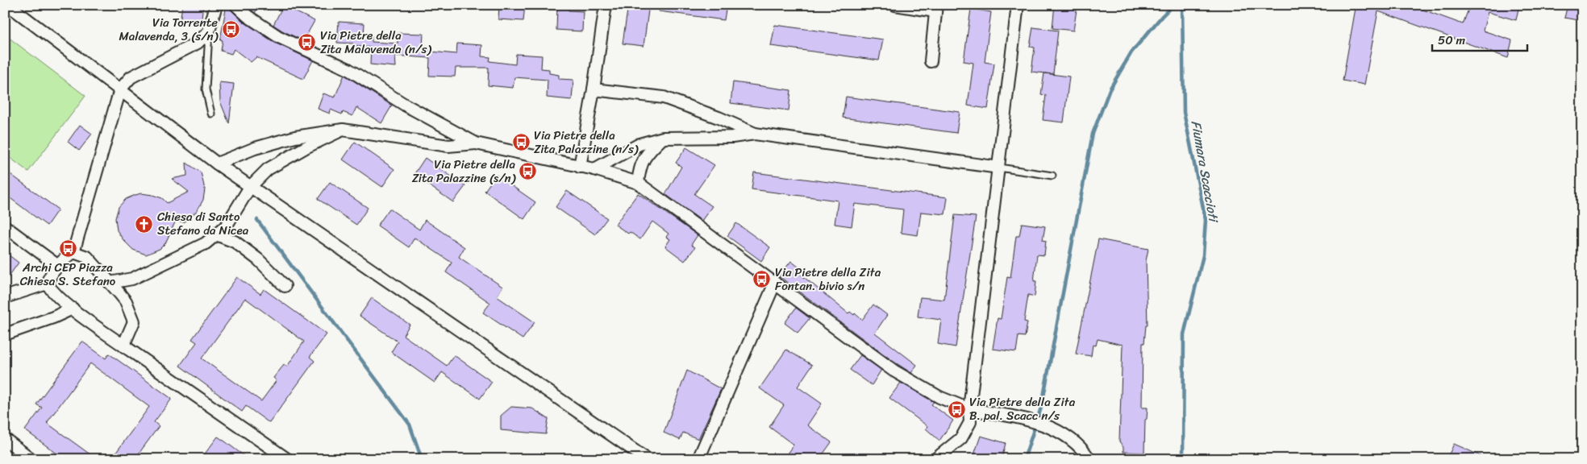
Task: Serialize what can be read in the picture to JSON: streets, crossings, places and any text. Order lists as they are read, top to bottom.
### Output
{
  "water": ["Fiumara Scaccioti"],
  "places": {
    "bus stop": [
      "Via Torrente Malavenda, 3 (s/n)",
      "Via Pietre della Zita Malavenda (n/s)",
      "Via Pietre della Zita Palazzine (n/s)",
      "Via Pietre della Zita Palazzine (s/n)",
      "Archi CEP Piazza Chiesa S. Stefano",
      "Via Pietre della Zita Fontan. bivio s/n",
      "Via Pietre della Zita B. pal. Scacc n/s"
    ],
    "church": ["Chiesa di Santo Stefano da Nicea"]
  },
  "scale_bar": "50 m"
}
